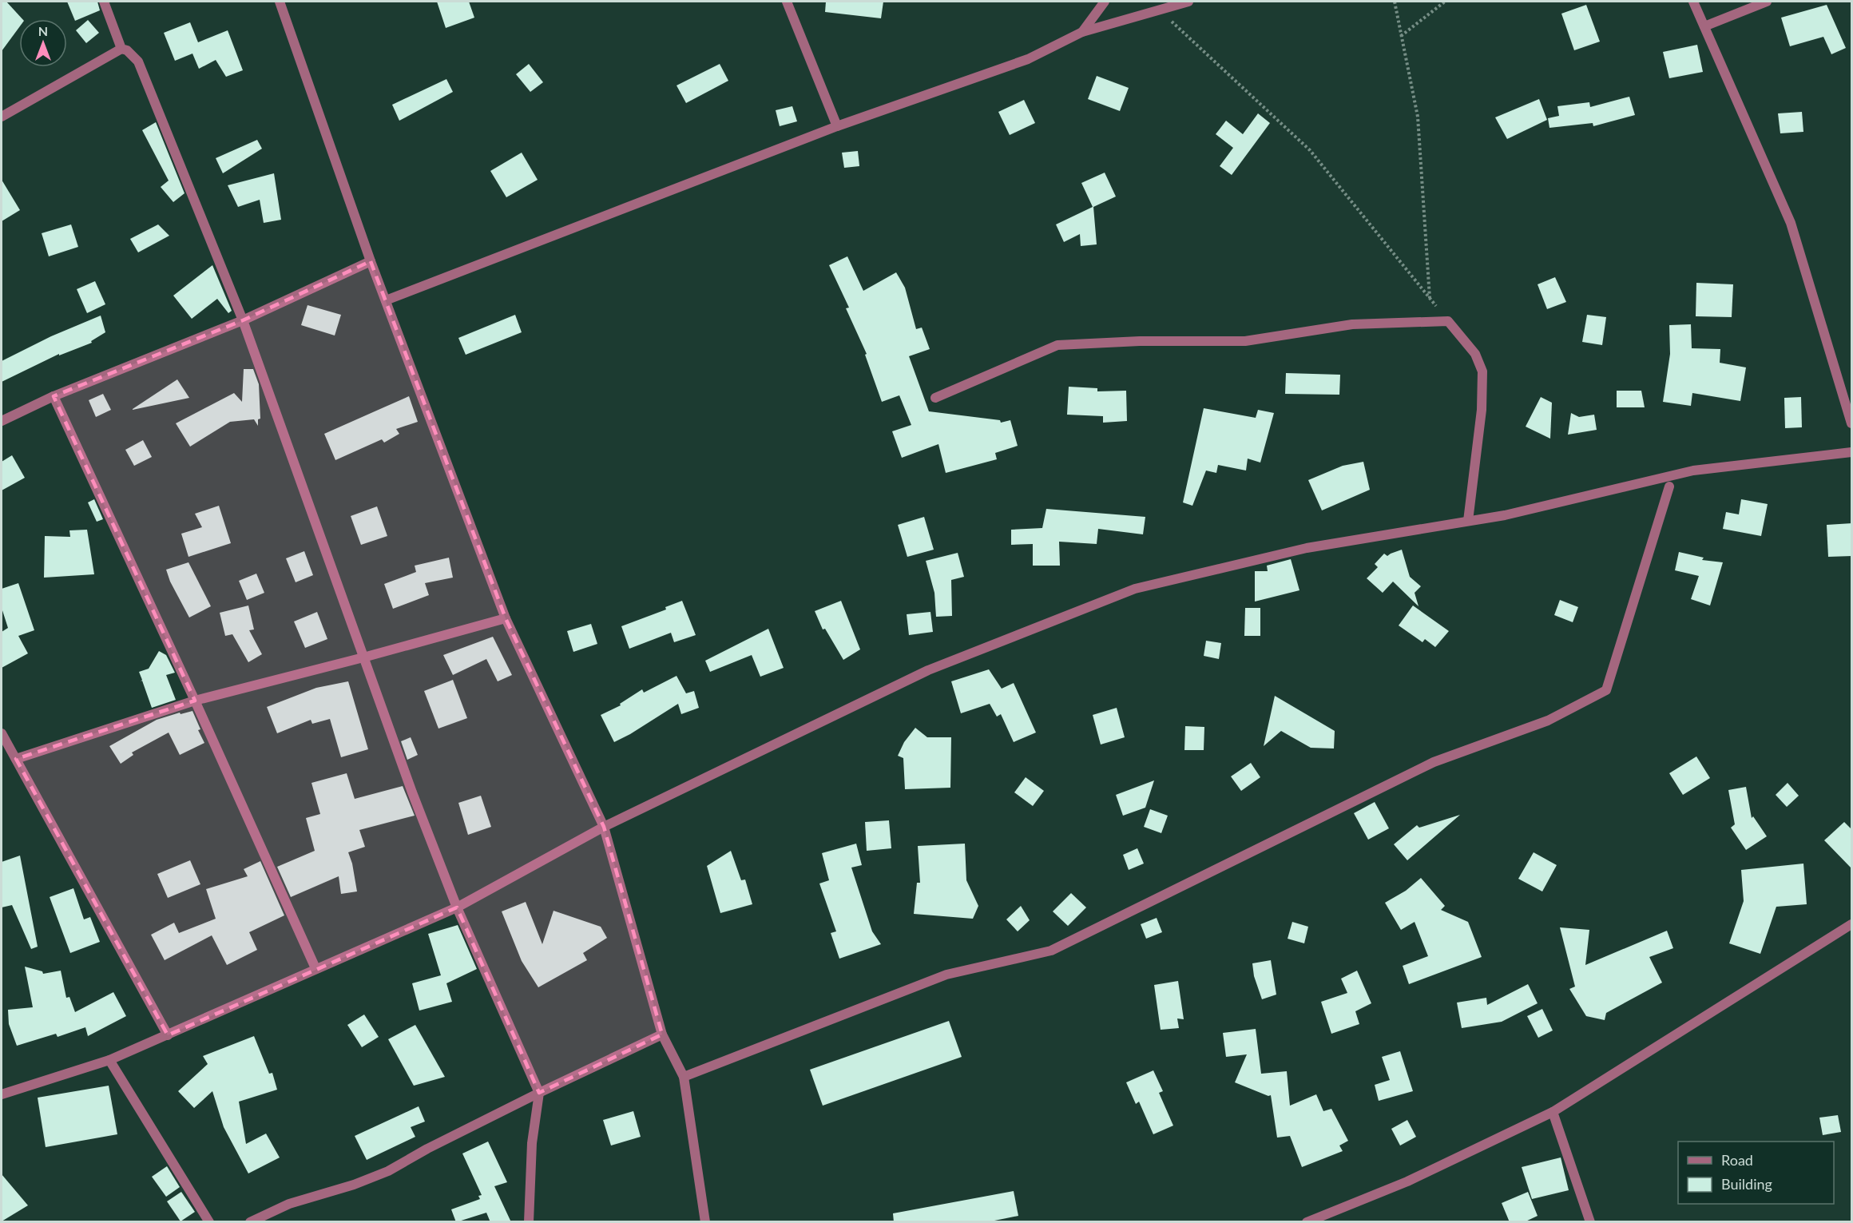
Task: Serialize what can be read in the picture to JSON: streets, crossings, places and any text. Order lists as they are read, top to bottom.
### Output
{
  "legend": ["Road", "Building"],
  "north": "top"
}
